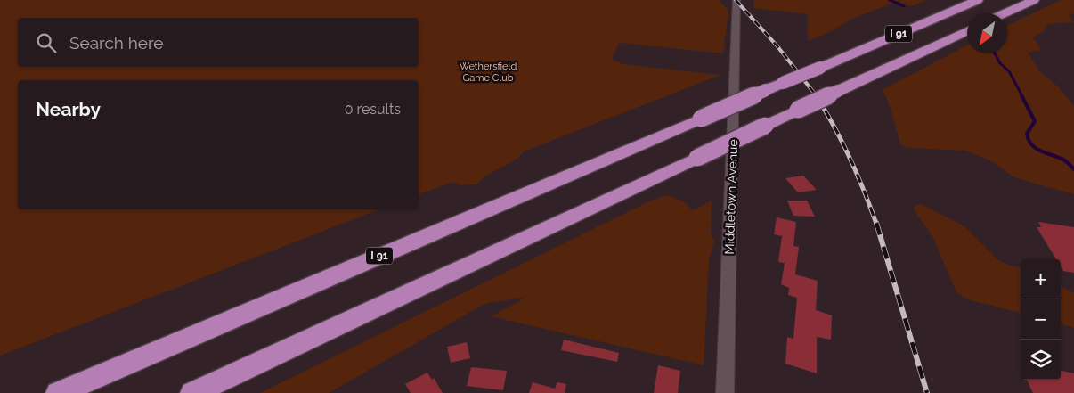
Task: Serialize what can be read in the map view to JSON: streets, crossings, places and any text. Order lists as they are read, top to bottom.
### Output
{
  "streets": {
    "highway": ["I 91"],
    "street": ["Middletown Avenue"]
  },
  "parks": ["Wethersfield Game Club"],
  "north": "bottom left",
  "page": {
    "search": "Search here",
    "heading": ["Nearby", "0 results"],
    "map_buttons": ["+", "−"]
  }
}
